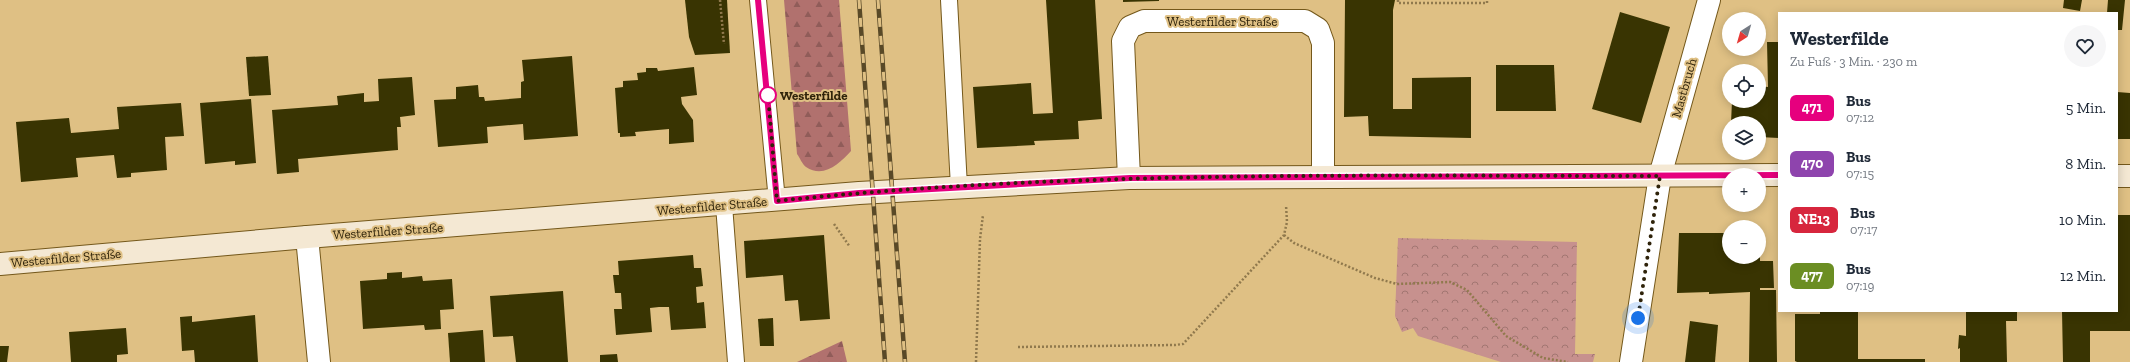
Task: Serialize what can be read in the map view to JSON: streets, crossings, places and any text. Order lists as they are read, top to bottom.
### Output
{
  "streets": {
    "street": ["Westerfilder Straße", "Mastbruch"]
  },
  "crossings": [
    ["Westerfilder Straße", "Mastbruch"]
  ],
  "places": ["Westerfilde"],
  "lines": ["bus line 471"],
  "north": "bottom left",
  "page": {
    "map_buttons": ["+", "−"],
    "heading": ["Westerfilde", "Zu Fuß · 3 Min. · 230 m"],
    "list": [
      {
        "mark": "471",
        "name": "Bus",
        "note": "07:12",
        "value": "5 Min."
      },
      {
        "mark": "470",
        "name": "Bus",
        "note": "07:15",
        "value": "8 Min."
      },
      {
        "mark": "NE13",
        "name": "Bus",
        "note": "07:17",
        "value": "10 Min."
      },
      {
        "mark": "477",
        "name": "Bus",
        "note": "07:19",
        "value": "12 Min."
      }
    ]
  }
}
